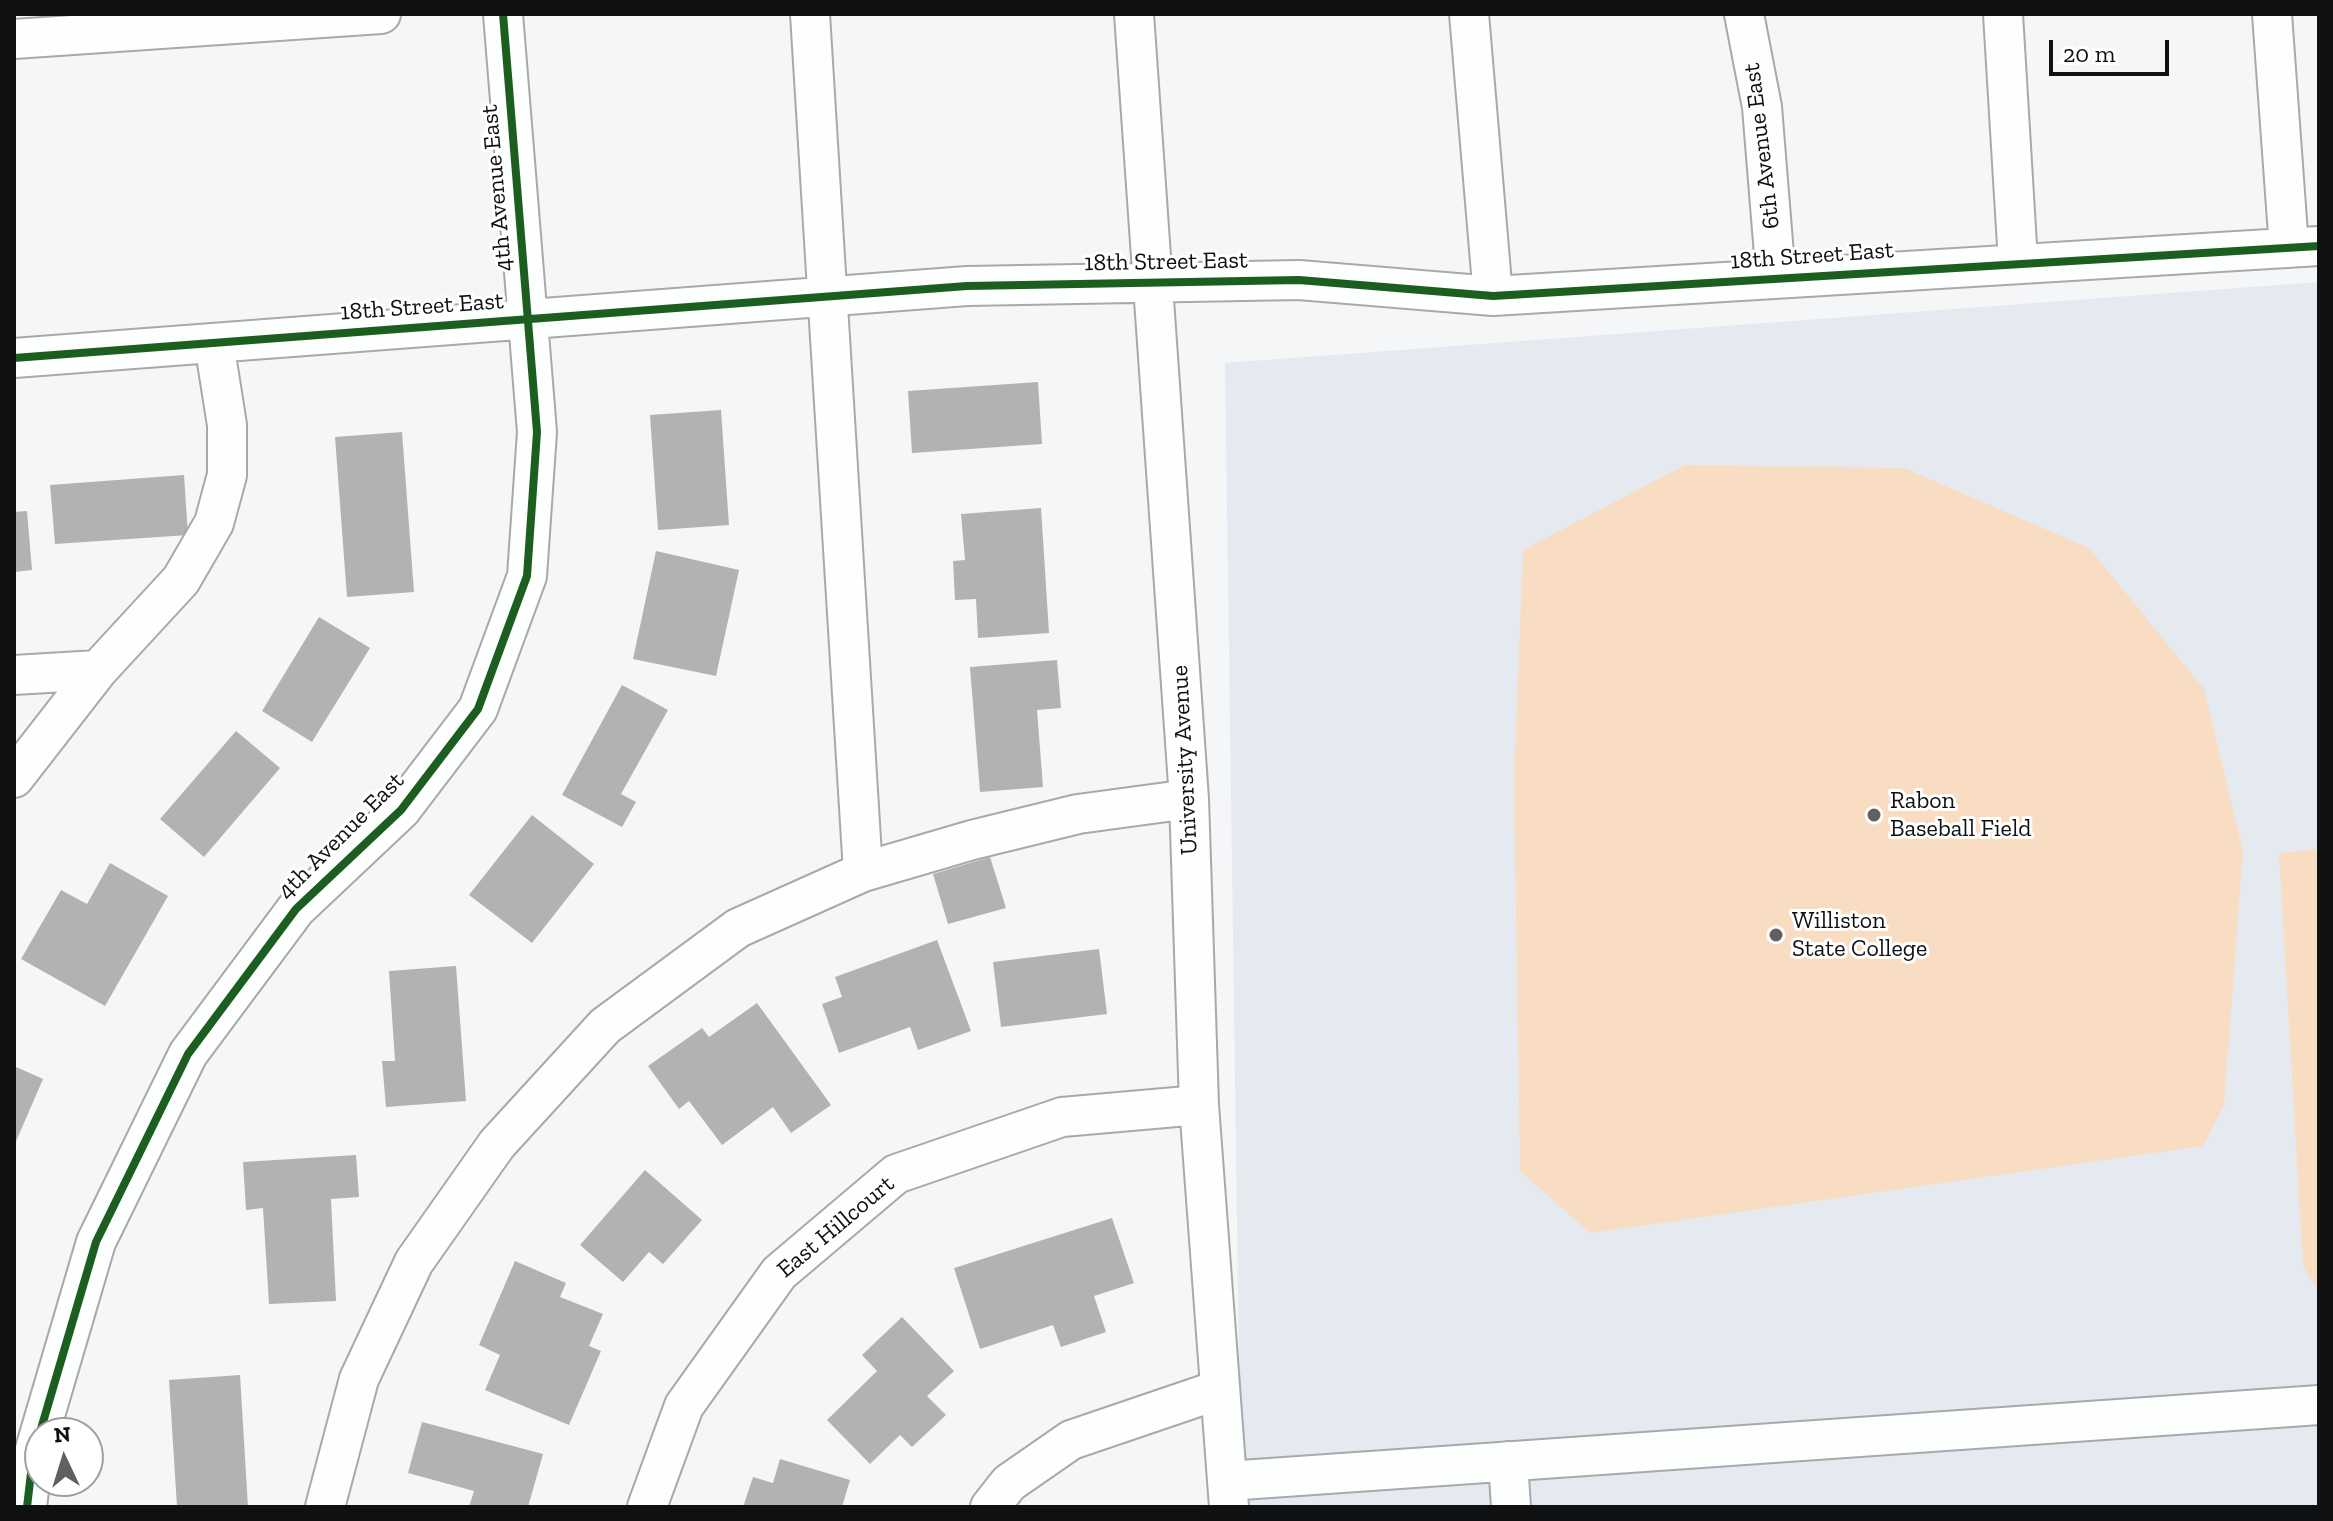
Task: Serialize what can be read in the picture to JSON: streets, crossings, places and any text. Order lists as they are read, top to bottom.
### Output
{
  "streets": {
    "street": [
      "6th Avenue East",
      "4th Avenue East",
      "18th Street East",
      "University Avenue",
      "East Hillcourt"
    ]
  },
  "crossings": [
    ["6th Avenue East", "18th Street East"],
    ["4th Avenue East", "18th Street East"],
    ["18th Street East", "University Avenue"],
    ["University Avenue", "East Hillcourt"]
  ],
  "places": ["Rabon Baseball Field", "Williston State College"],
  "scale_bar": "20 m",
  "north": "top"
}
